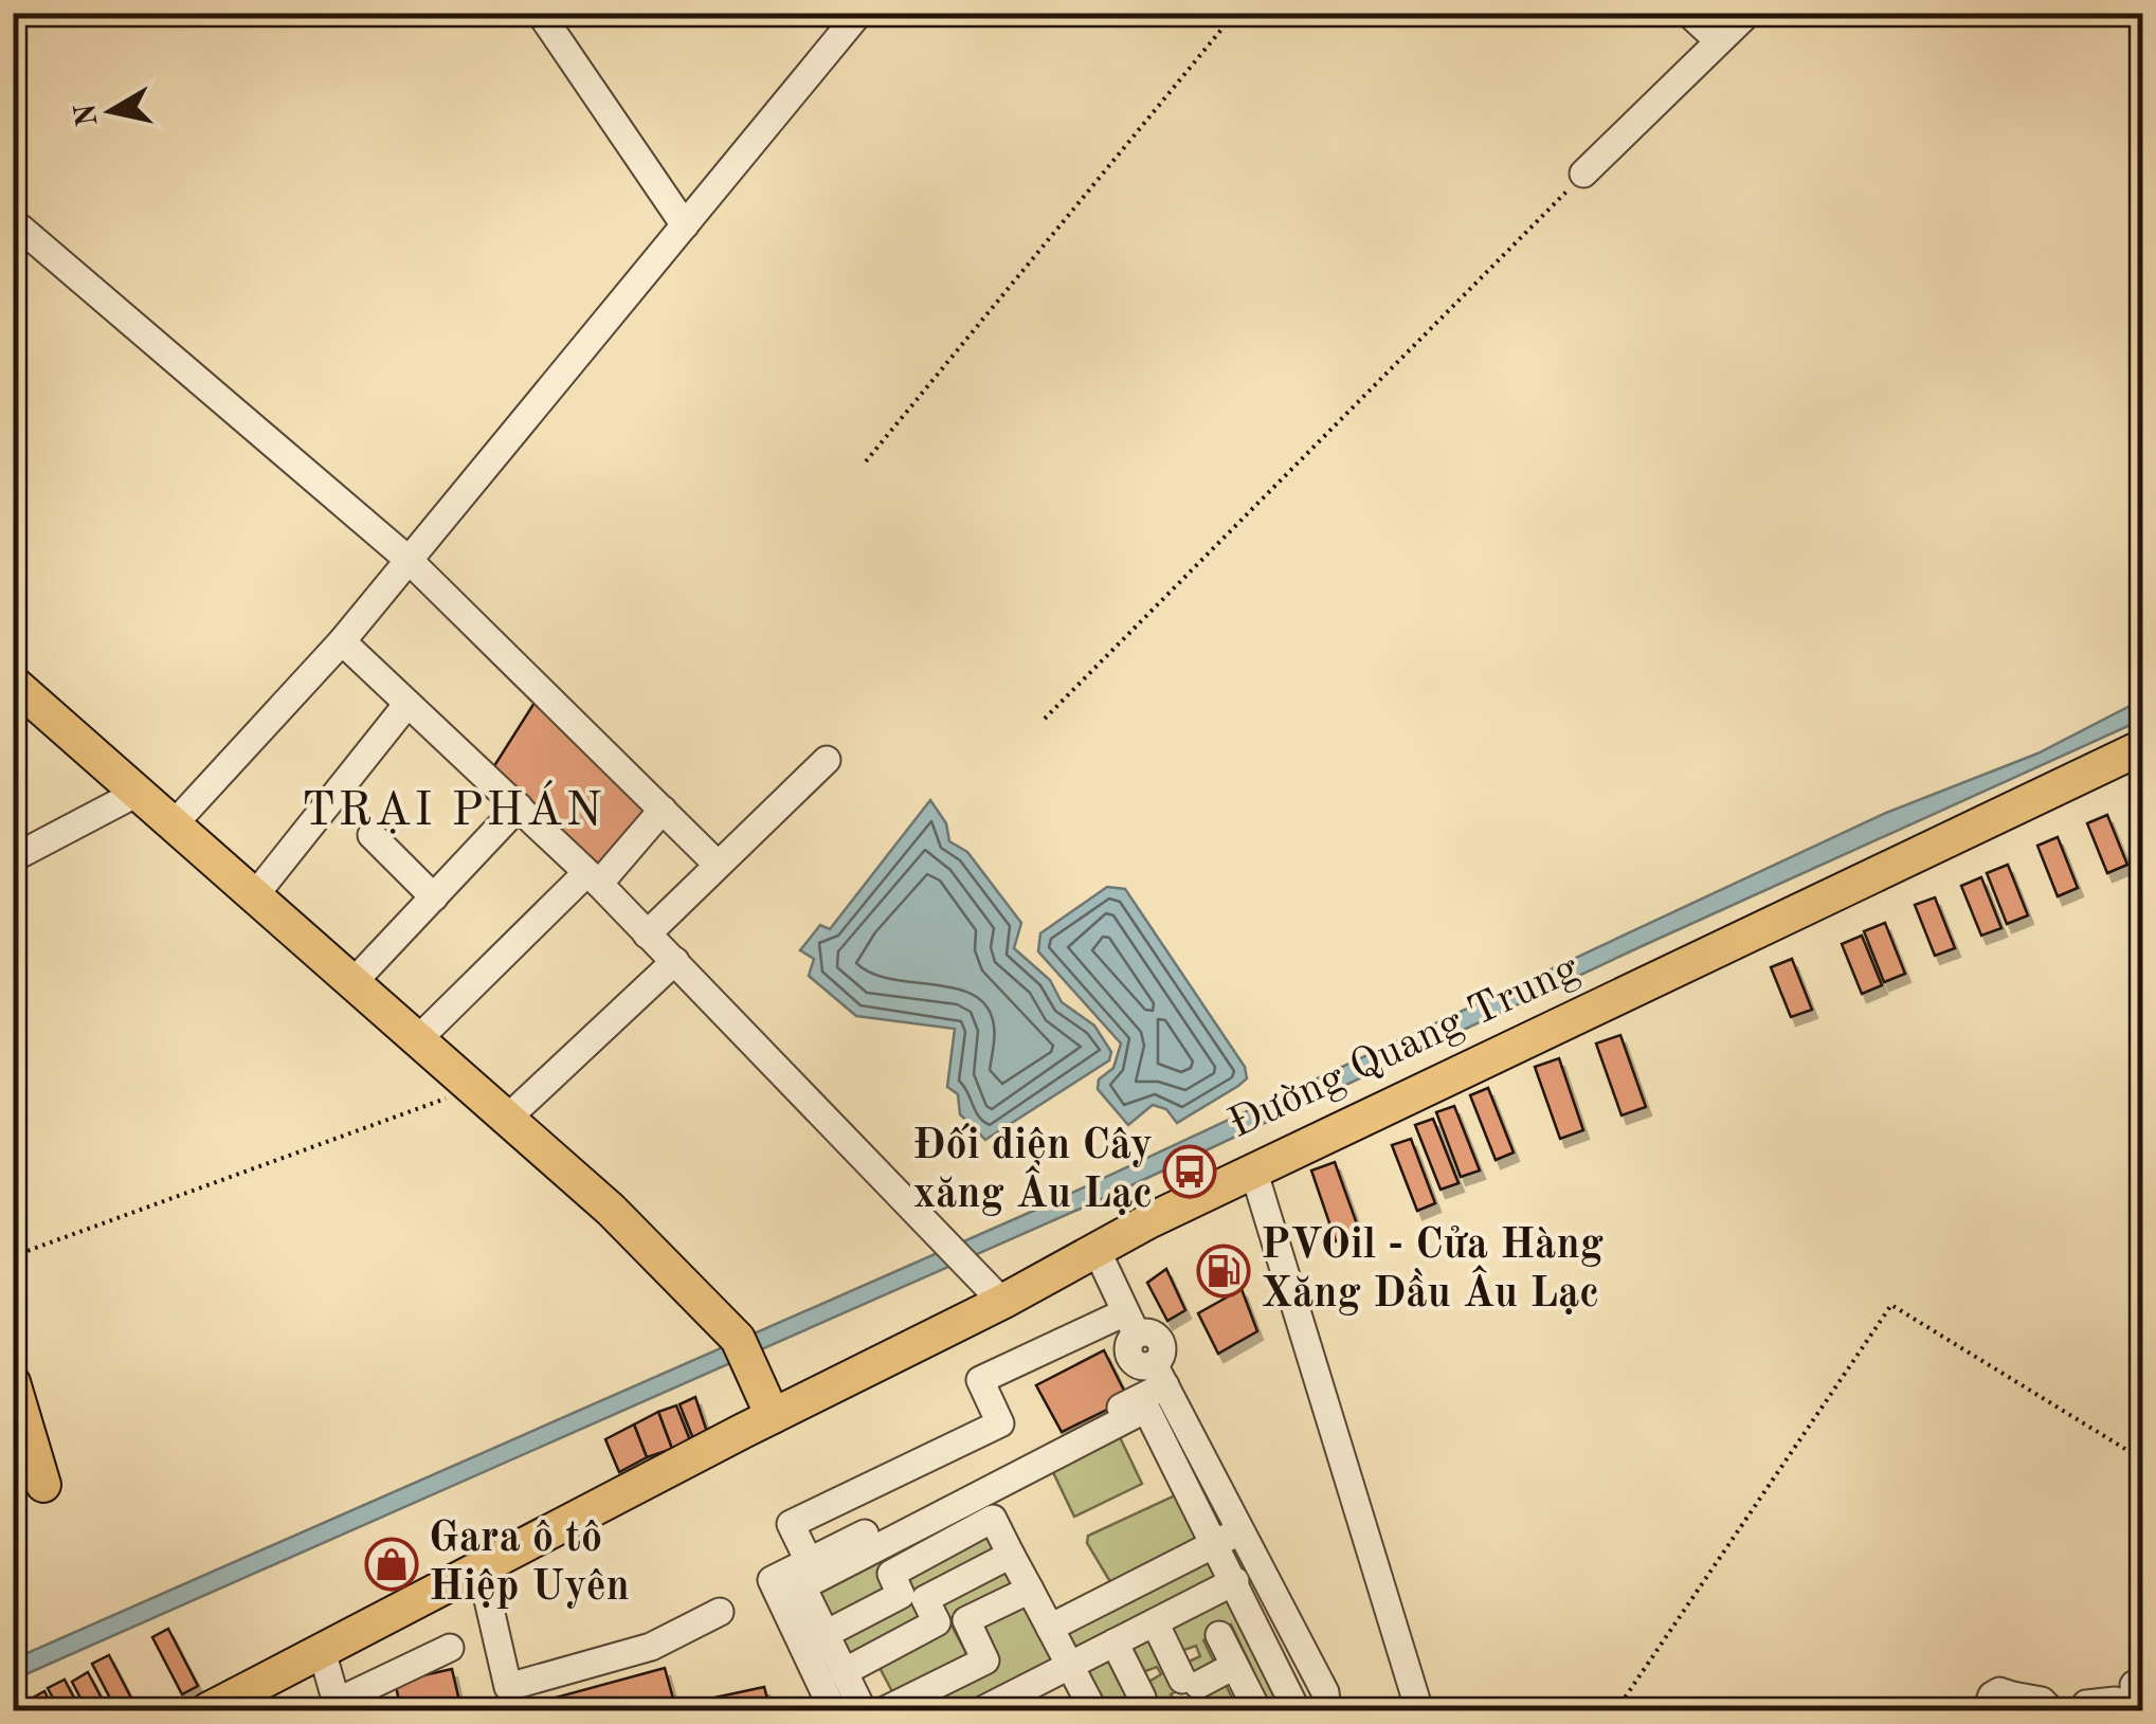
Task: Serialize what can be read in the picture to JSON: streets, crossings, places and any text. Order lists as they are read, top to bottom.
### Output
{
  "streets": {
    "main road": ["Đường Quang Trung"]
  },
  "districts": ["TRẠI PHÁN"],
  "places": {
    "bus stop": ["Đối diện Cây xăng Âu Lạc"],
    "fuel station": ["PVOil - Cửa Hàng Xăng Dầu Âu Lạc"],
    "shop": ["Gara ô tô Hiệp Uyên"]
  },
  "north": "left"
}
